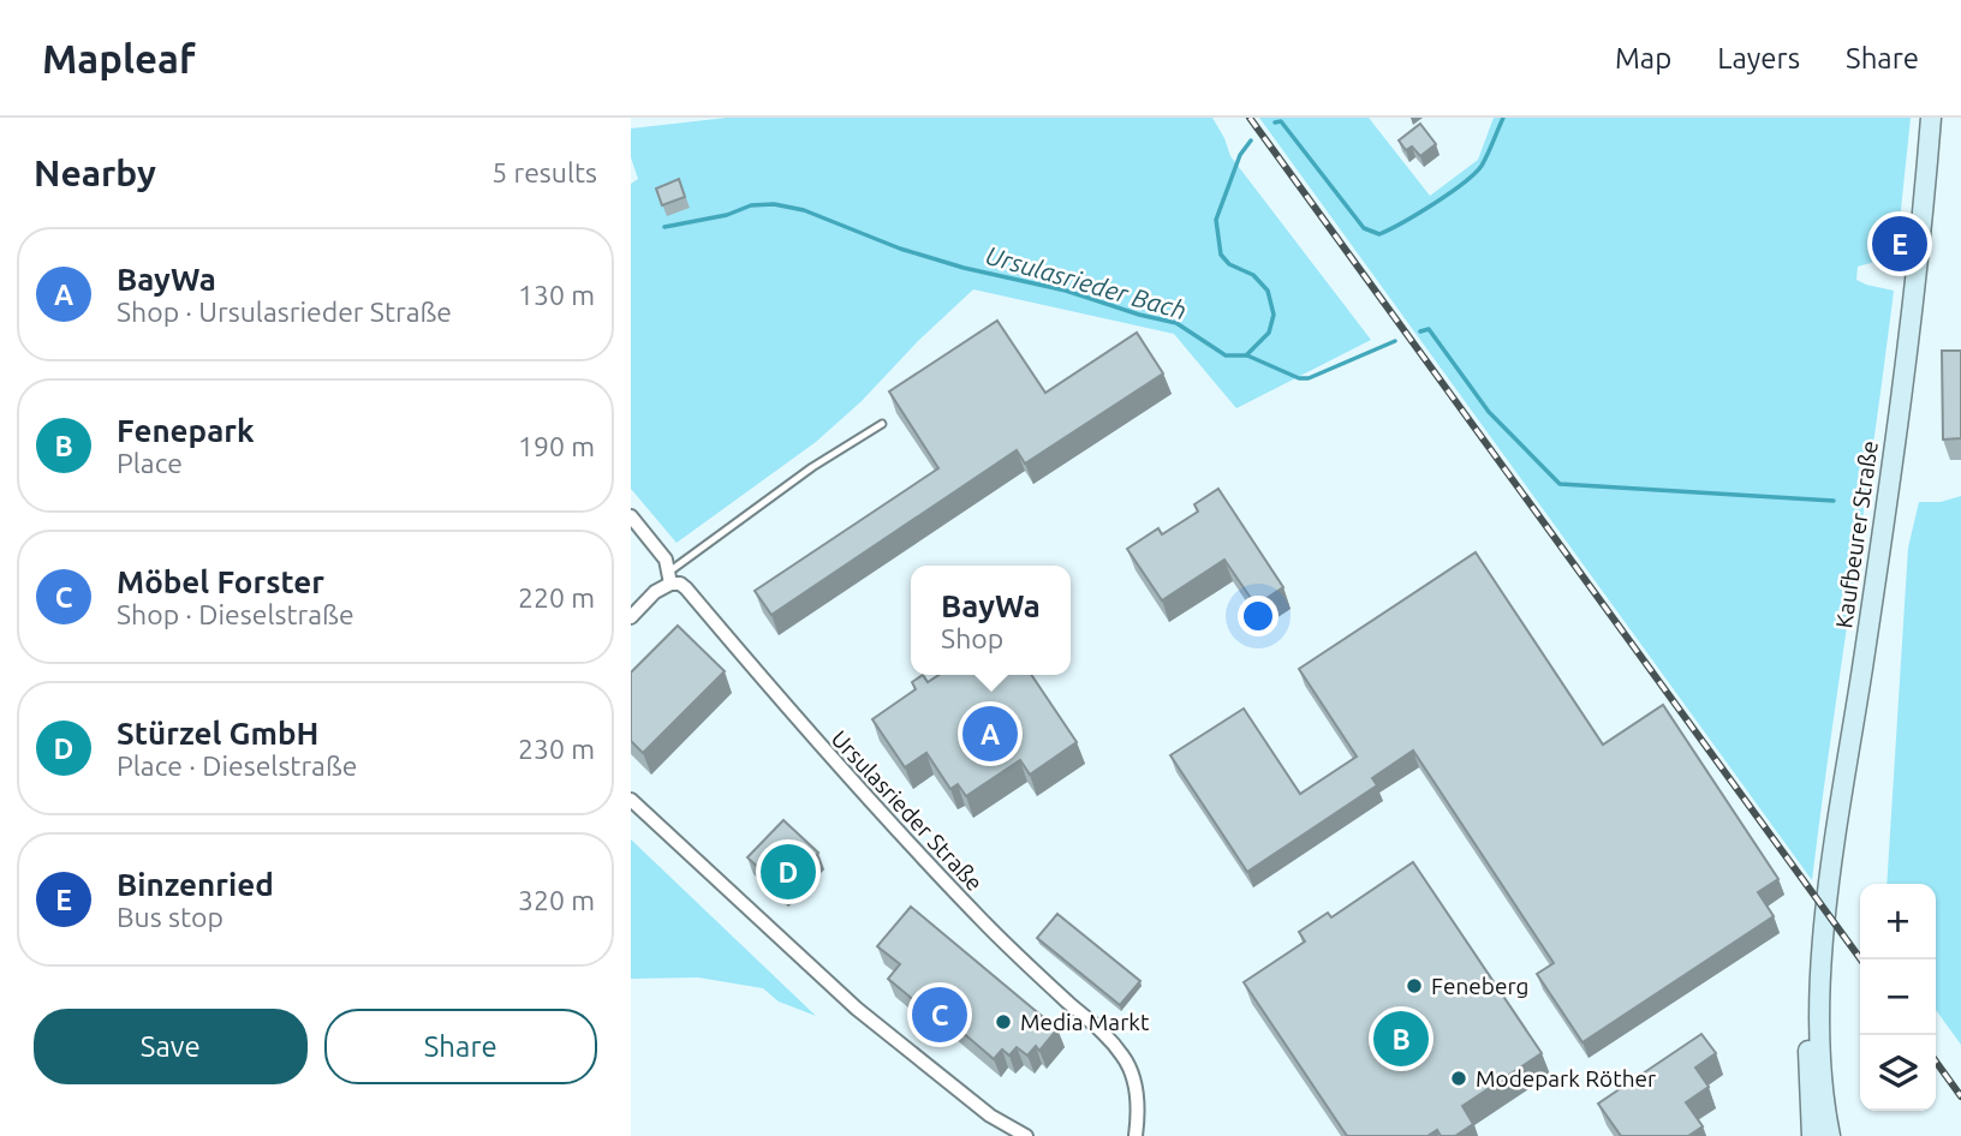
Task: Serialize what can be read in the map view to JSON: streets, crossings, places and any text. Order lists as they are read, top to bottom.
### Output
{
  "streets": {
    "main road": ["Kaufbeurer Straße"],
    "street": ["Ursulasrieder Straße"]
  },
  "water": ["Ursulasrieder Bach"],
  "places": ["Feneberg", "Media Markt", "Modepark Röther"],
  "page": {
    "header": "Mapleaf",
    "nav": ["Map", "Layers", "Share"],
    "heading": ["Nearby", "5 results"],
    "pins": [
      "E",
      "A",
      "D",
      "C",
      "B"
    ],
    "list": [
      {
        "mark": "A",
        "name": "BayWa",
        "note": "Shop · Ursulasrieder Straße",
        "value": "130 m"
      },
      {
        "mark": "B",
        "name": "Fenepark",
        "note": "Place",
        "value": "190 m"
      },
      {
        "mark": "C",
        "name": "Möbel Forster",
        "note": "Shop · Dieselstraße",
        "value": "220 m"
      },
      {
        "mark": "D",
        "name": "Stürzel GmbH",
        "note": "Place · Dieselstraße",
        "value": "230 m"
      },
      {
        "mark": "E",
        "name": "Binzenried",
        "note": "Bus stop",
        "value": "320 m"
      }
    ],
    "popup": ["BayWa", "Shop"],
    "map_buttons": ["+", "−"],
    "buttons": ["Save", "Share"]
  }
}
